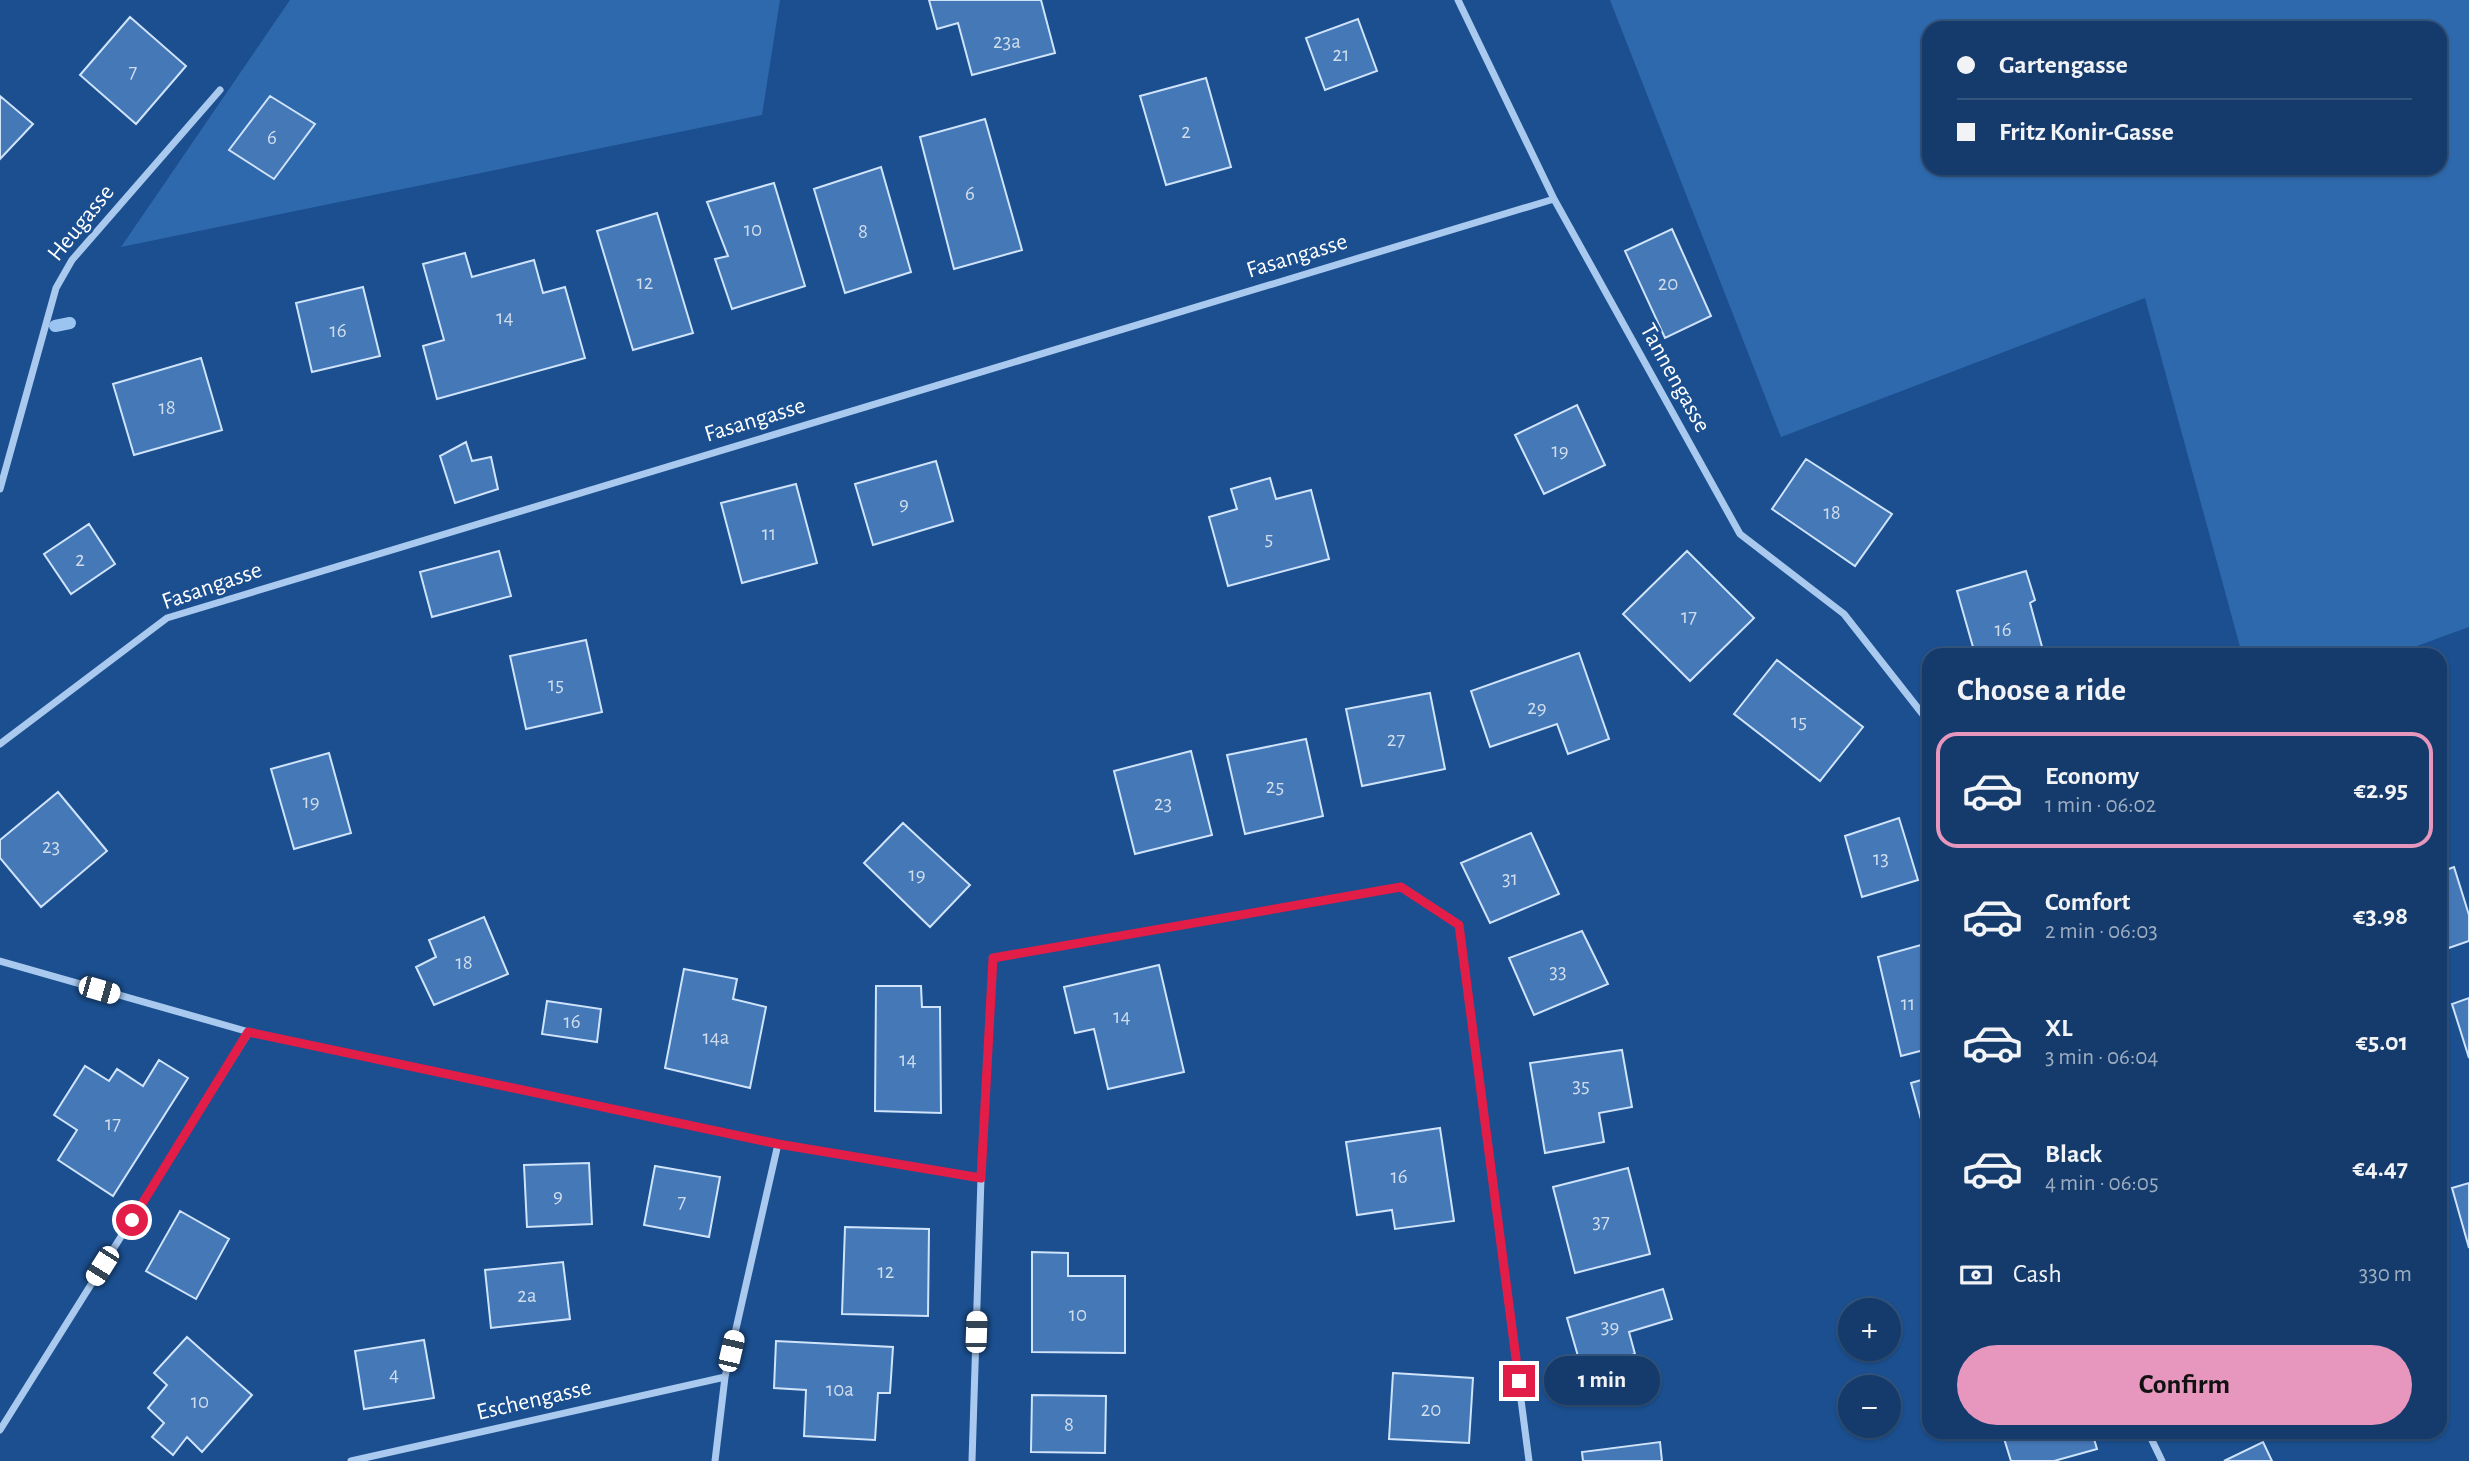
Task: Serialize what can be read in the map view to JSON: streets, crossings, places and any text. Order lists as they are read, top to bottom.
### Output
{
  "streets": {
    "street": [
      "Heugasse",
      "Fasangasse",
      "Tannengasse",
      "Eschengasse"
    ]
  },
  "crossings": [
    ["Fasangasse", "Tannengasse"]
  ],
  "house_numbers": [
    "23a",
    "21",
    "7",
    "2",
    "6",
    "6",
    "10",
    "8",
    "12",
    "20",
    "14",
    "16",
    "18",
    "19",
    "9",
    "18",
    "11",
    "5",
    "2",
    "17",
    "16",
    "15",
    "29",
    "15",
    "27",
    "25",
    "19",
    "23",
    "23",
    "13",
    "19",
    "31",
    "18",
    "33",
    "11",
    "14",
    "16",
    "14a",
    "14",
    "35",
    "17",
    "16",
    "9",
    "7",
    "37",
    "12",
    "2a",
    "10",
    "39",
    "4",
    "10a",
    "10",
    "20",
    "8"
  ],
  "page": {
    "banner": ["Gartengasse", "Fritz Konir-Gasse"],
    "heading": "Choose a ride",
    "list": [
      {
        "name": "Economy",
        "note": "1 min · 06:02",
        "value": "€2.95"
      },
      {
        "name": "Comfort",
        "note": "2 min · 06:03",
        "value": "€3.98"
      },
      {
        "name": "XL",
        "note": "3 min · 06:04",
        "value": "€5.01"
      },
      {
        "name": "Black",
        "note": "4 min · 06:05",
        "value": "€4.47"
      }
    ],
    "pay": ["Cash", "330 m"],
    "map_buttons": ["+", "−"],
    "buttons": "Confirm",
    "bubble": "1 min"
  }
}
